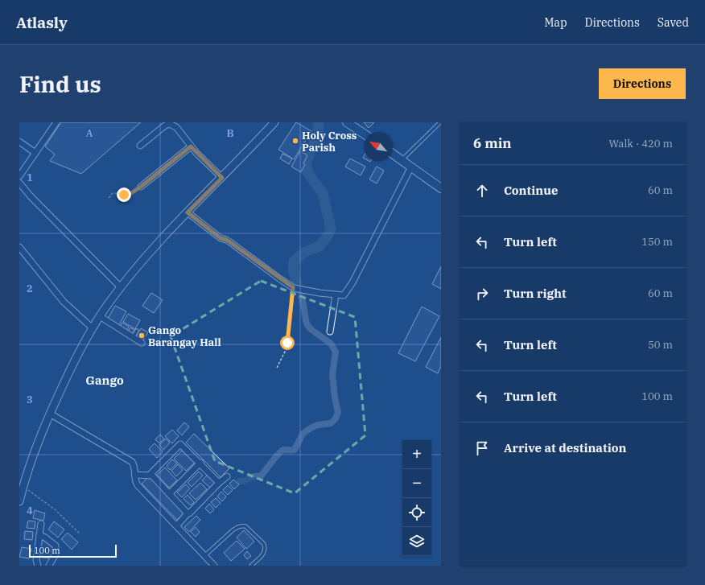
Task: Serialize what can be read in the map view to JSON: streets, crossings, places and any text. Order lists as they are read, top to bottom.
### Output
{
  "districts": ["Gango"],
  "places": ["Holy Cross Parish", "Gango Barangay Hall"],
  "scale_bar": "100 m",
  "north": "top left",
  "page": {
    "header": "Atlasly",
    "nav": ["Map", "Directions", "Saved"],
    "buttons": "Directions",
    "title": "Find us",
    "heading": ["6 min", "Walk · 420 m"],
    "list": [
      ["Continue", "60 m"],
      ["Turn left", "150 m"],
      ["Turn right", "60 m"],
      ["Turn left", "50 m"],
      ["Turn left", "100 m"],
      "Arrive at destination"
    ],
    "map_buttons": ["+", "−"],
    "scale": "100 m"
  },
  "grid": {
    "columns": ["A", "B"],
    "rows": [
      "1",
      "2",
      "3",
      "4"
    ]
  }
}
